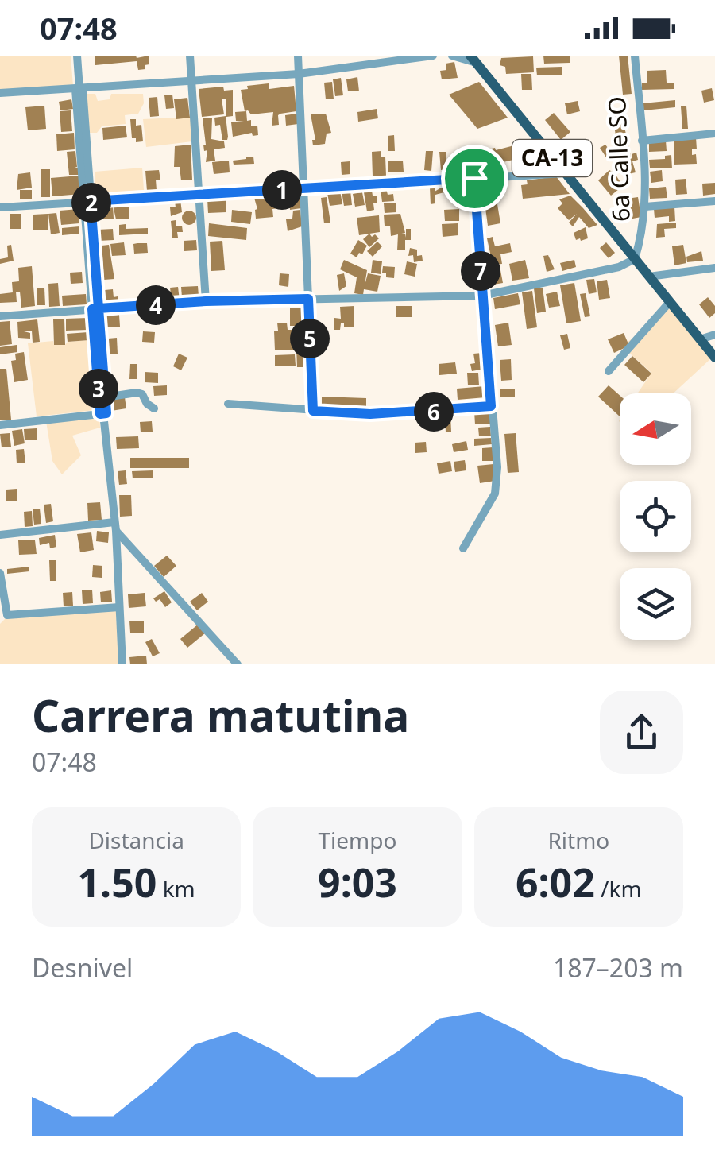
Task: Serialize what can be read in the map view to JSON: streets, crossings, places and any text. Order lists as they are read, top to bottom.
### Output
{
  "streets": {
    "main road": ["CA-13"],
    "street": ["6a Calle SO"]
  },
  "crossings": [
    ["CA-13", "6a Calle SO"]
  ],
  "north": "left",
  "page": {
    "status": "07:48",
    "pins": [
      "1",
      "2",
      "7",
      "4",
      "5",
      "3",
      "6"
    ],
    "heading": ["Carrera matutina", "07:48"],
    "stats": [
      ["Distancia", "1.50 km"],
      ["Tiempo", "9:03"],
      ["Ritmo", "6:02 /km"]
    ],
    "chart": ["Desnivel", "187–203 m"]
  }
}
